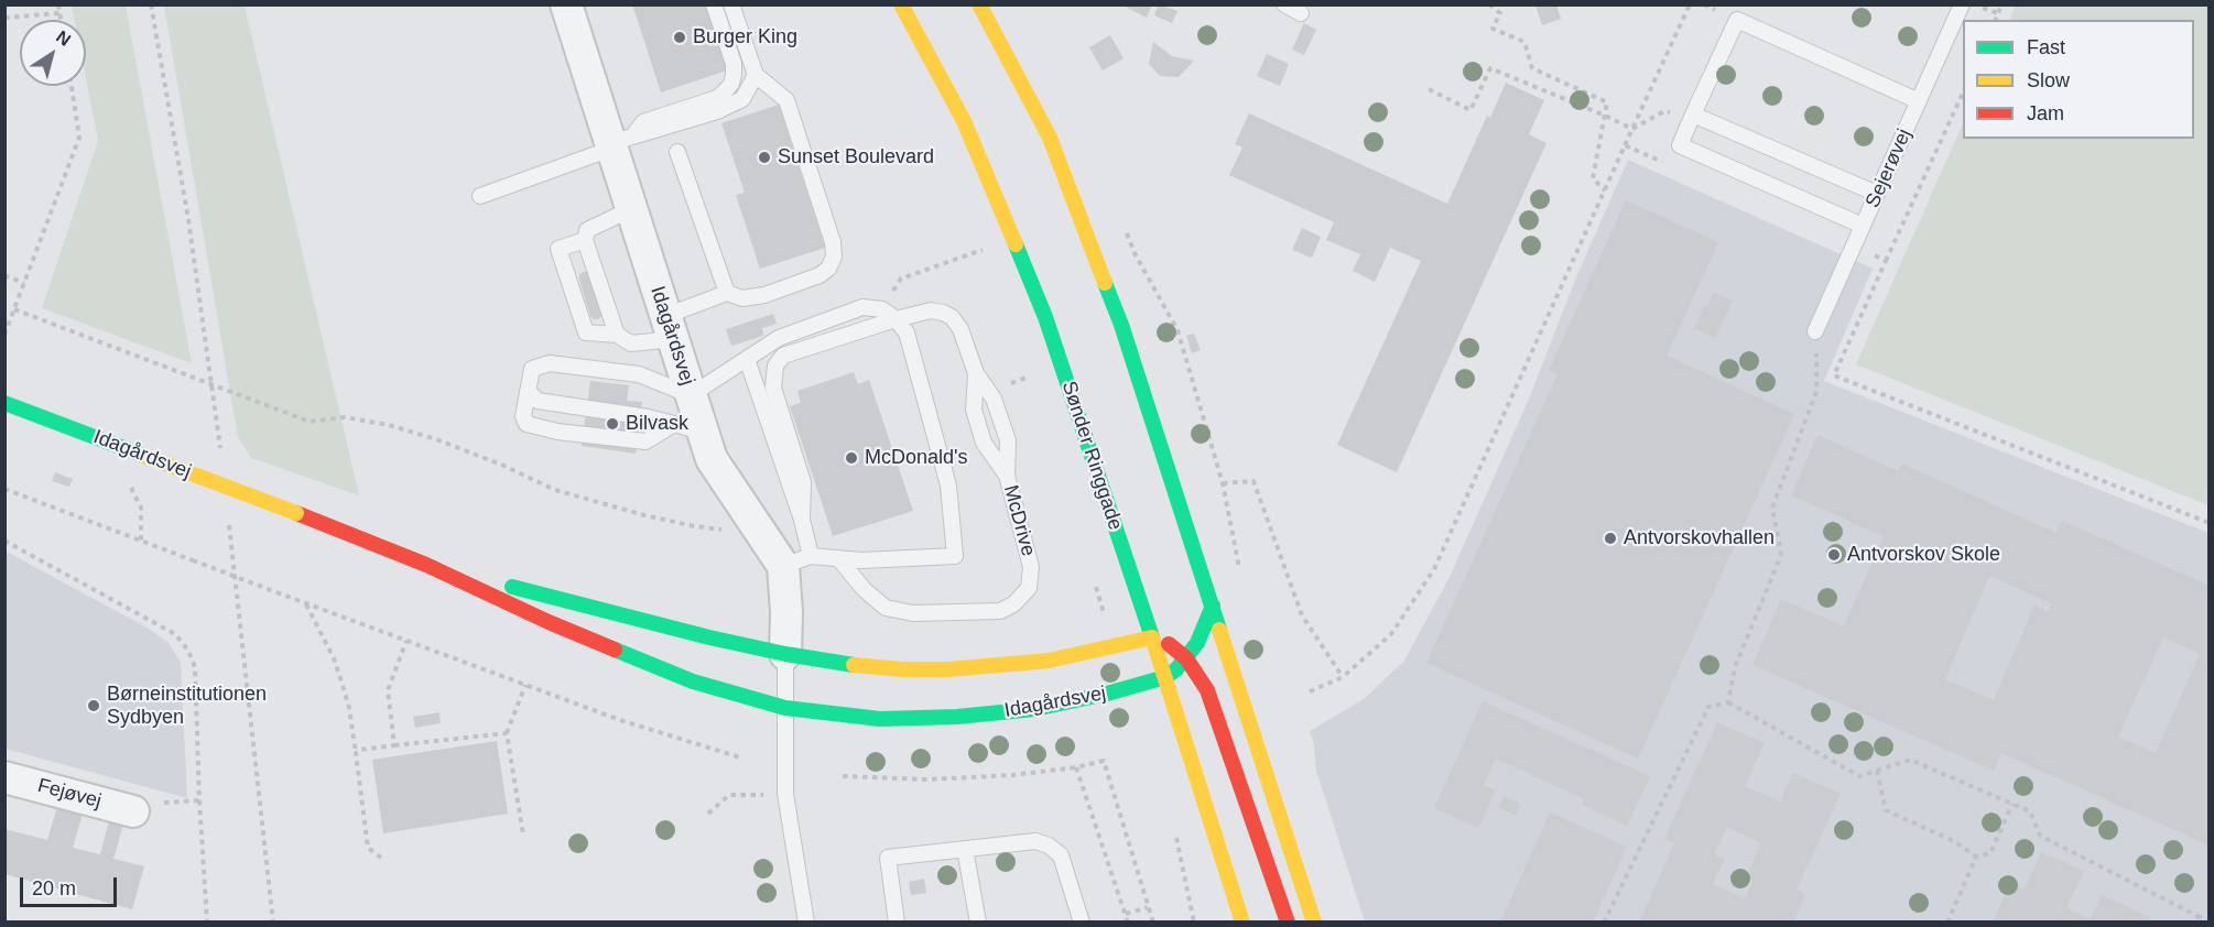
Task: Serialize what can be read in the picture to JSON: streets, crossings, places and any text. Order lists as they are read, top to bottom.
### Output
{
  "streets": {
    "main road": ["Idagårdsvej", "Sønder Ringgade"],
    "street": ["Fejøvej"],
    "lane": ["Sejerøvej", "McDrive"]
  },
  "crossings": [
    ["Idagårdsvej", "Sønder Ringgade"],
    ["Idagårdsvej", "McDrive"]
  ],
  "places": [
    "Burger King",
    "Sunset Boulevard",
    "Bilvask",
    "McDonald's",
    "Antvorskovhallen",
    "Antvorskov Skole",
    "Børneinstitutionen Sydbyen"
  ],
  "legend": ["Fast", "Slow", "Jam"],
  "scale_bar": "20 m",
  "north": "top right"
}
